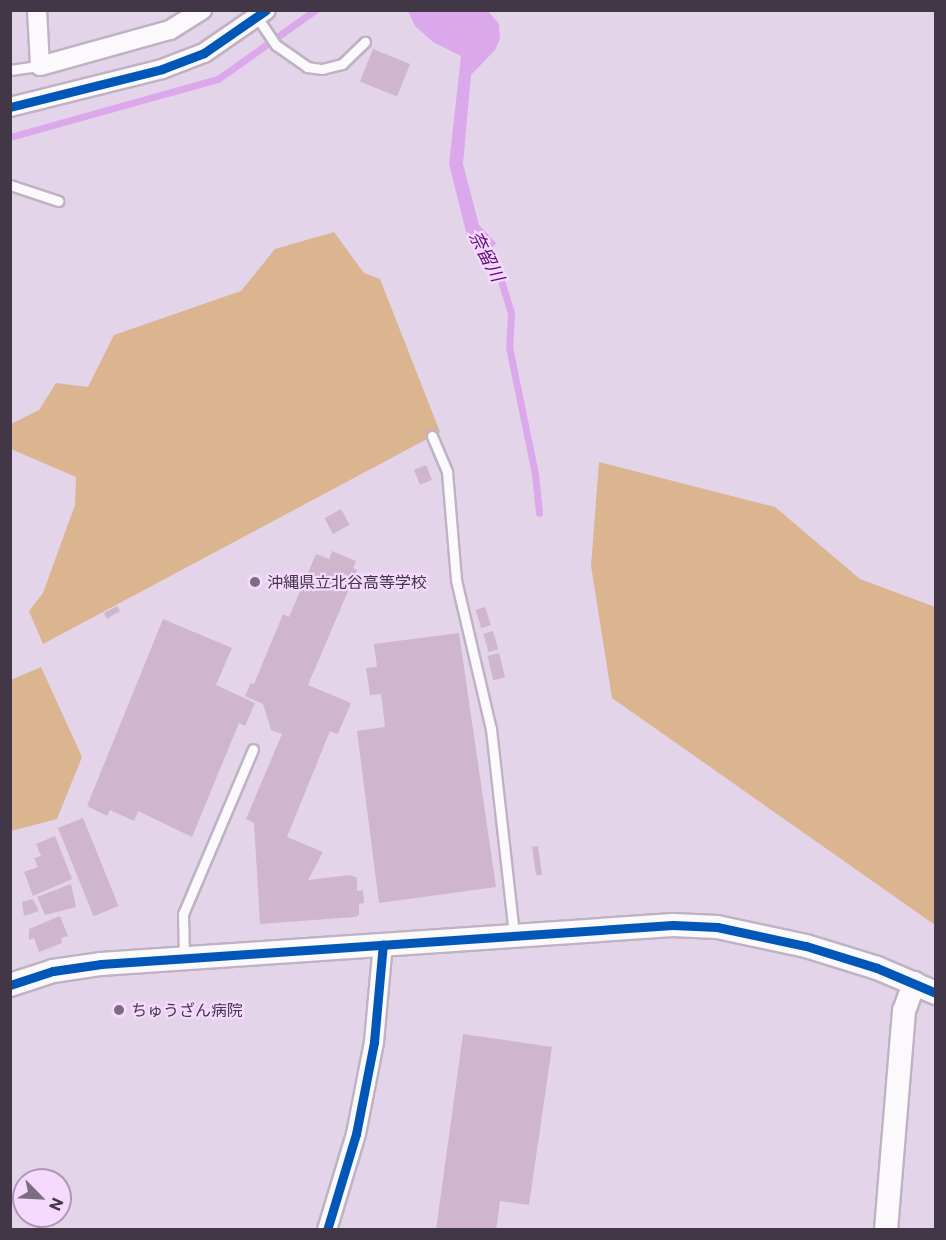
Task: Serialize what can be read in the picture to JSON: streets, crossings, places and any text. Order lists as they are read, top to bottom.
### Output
{
  "water": ["奈留川"],
  "places": ["沖縄県立北谷高等学校", "ちゅうざん病院"],
  "north": "bottom right"
}
